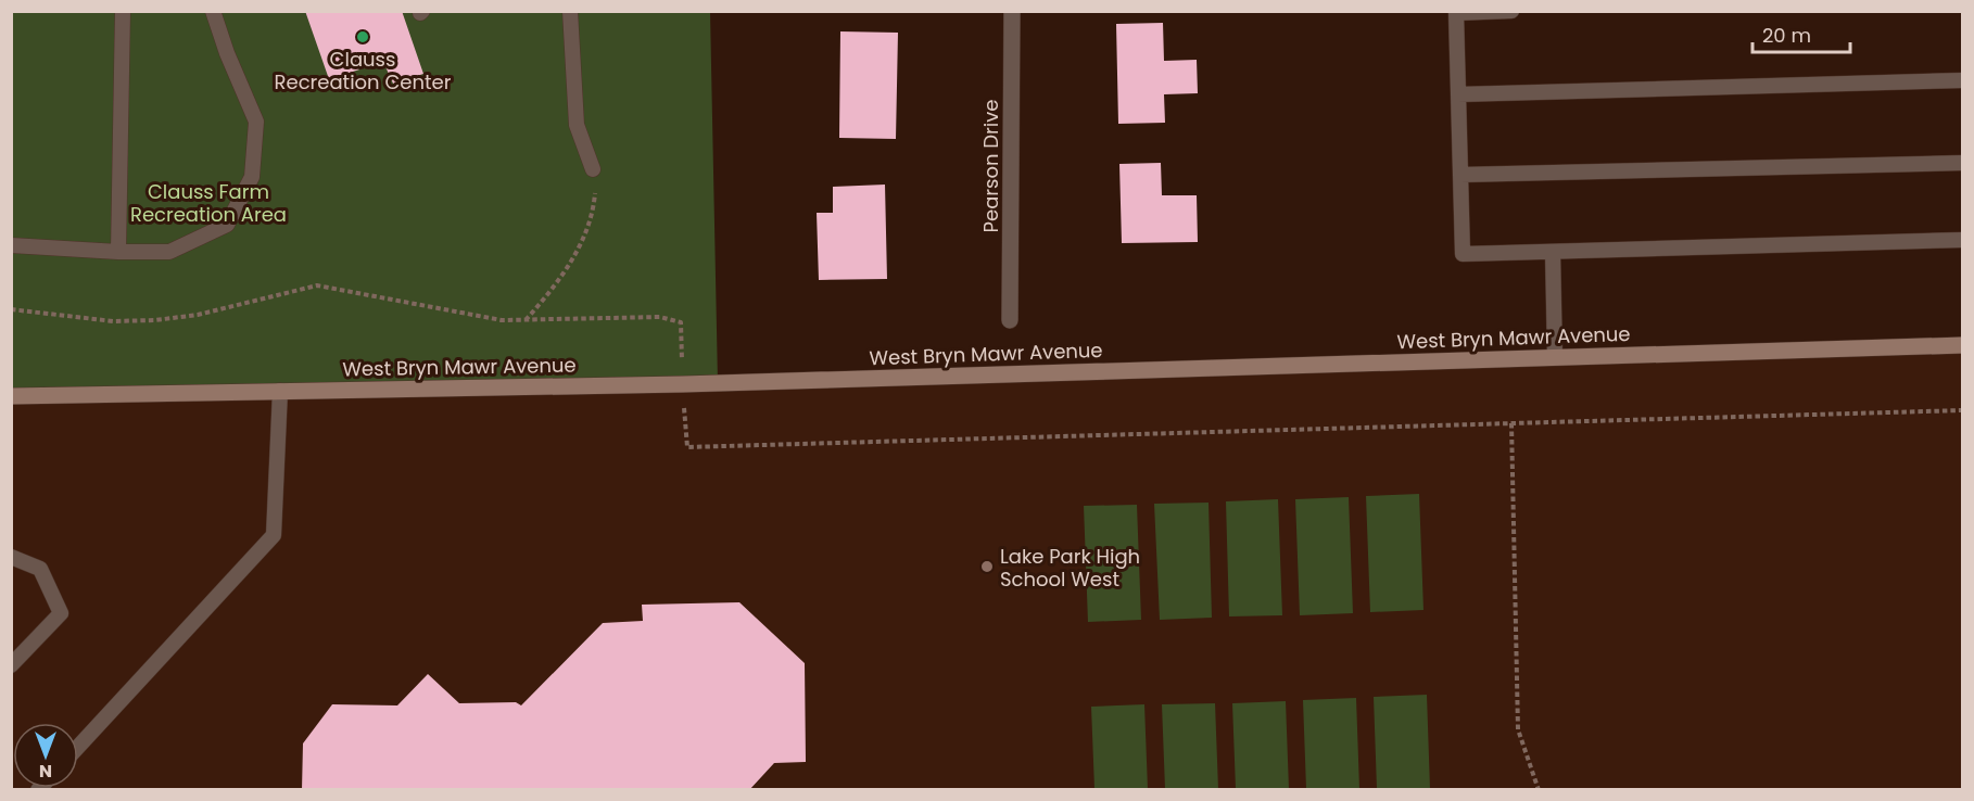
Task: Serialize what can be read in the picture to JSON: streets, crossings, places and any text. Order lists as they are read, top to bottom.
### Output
{
  "streets": {
    "street": ["Pearson Drive", "West Bryn Mawr Avenue"]
  },
  "parks": ["Clauss Farm Recreation Area"],
  "places": ["Clauss Recreation Center", "Lake Park High School West"],
  "scale_bar": "20 m",
  "north": "bottom"
}
